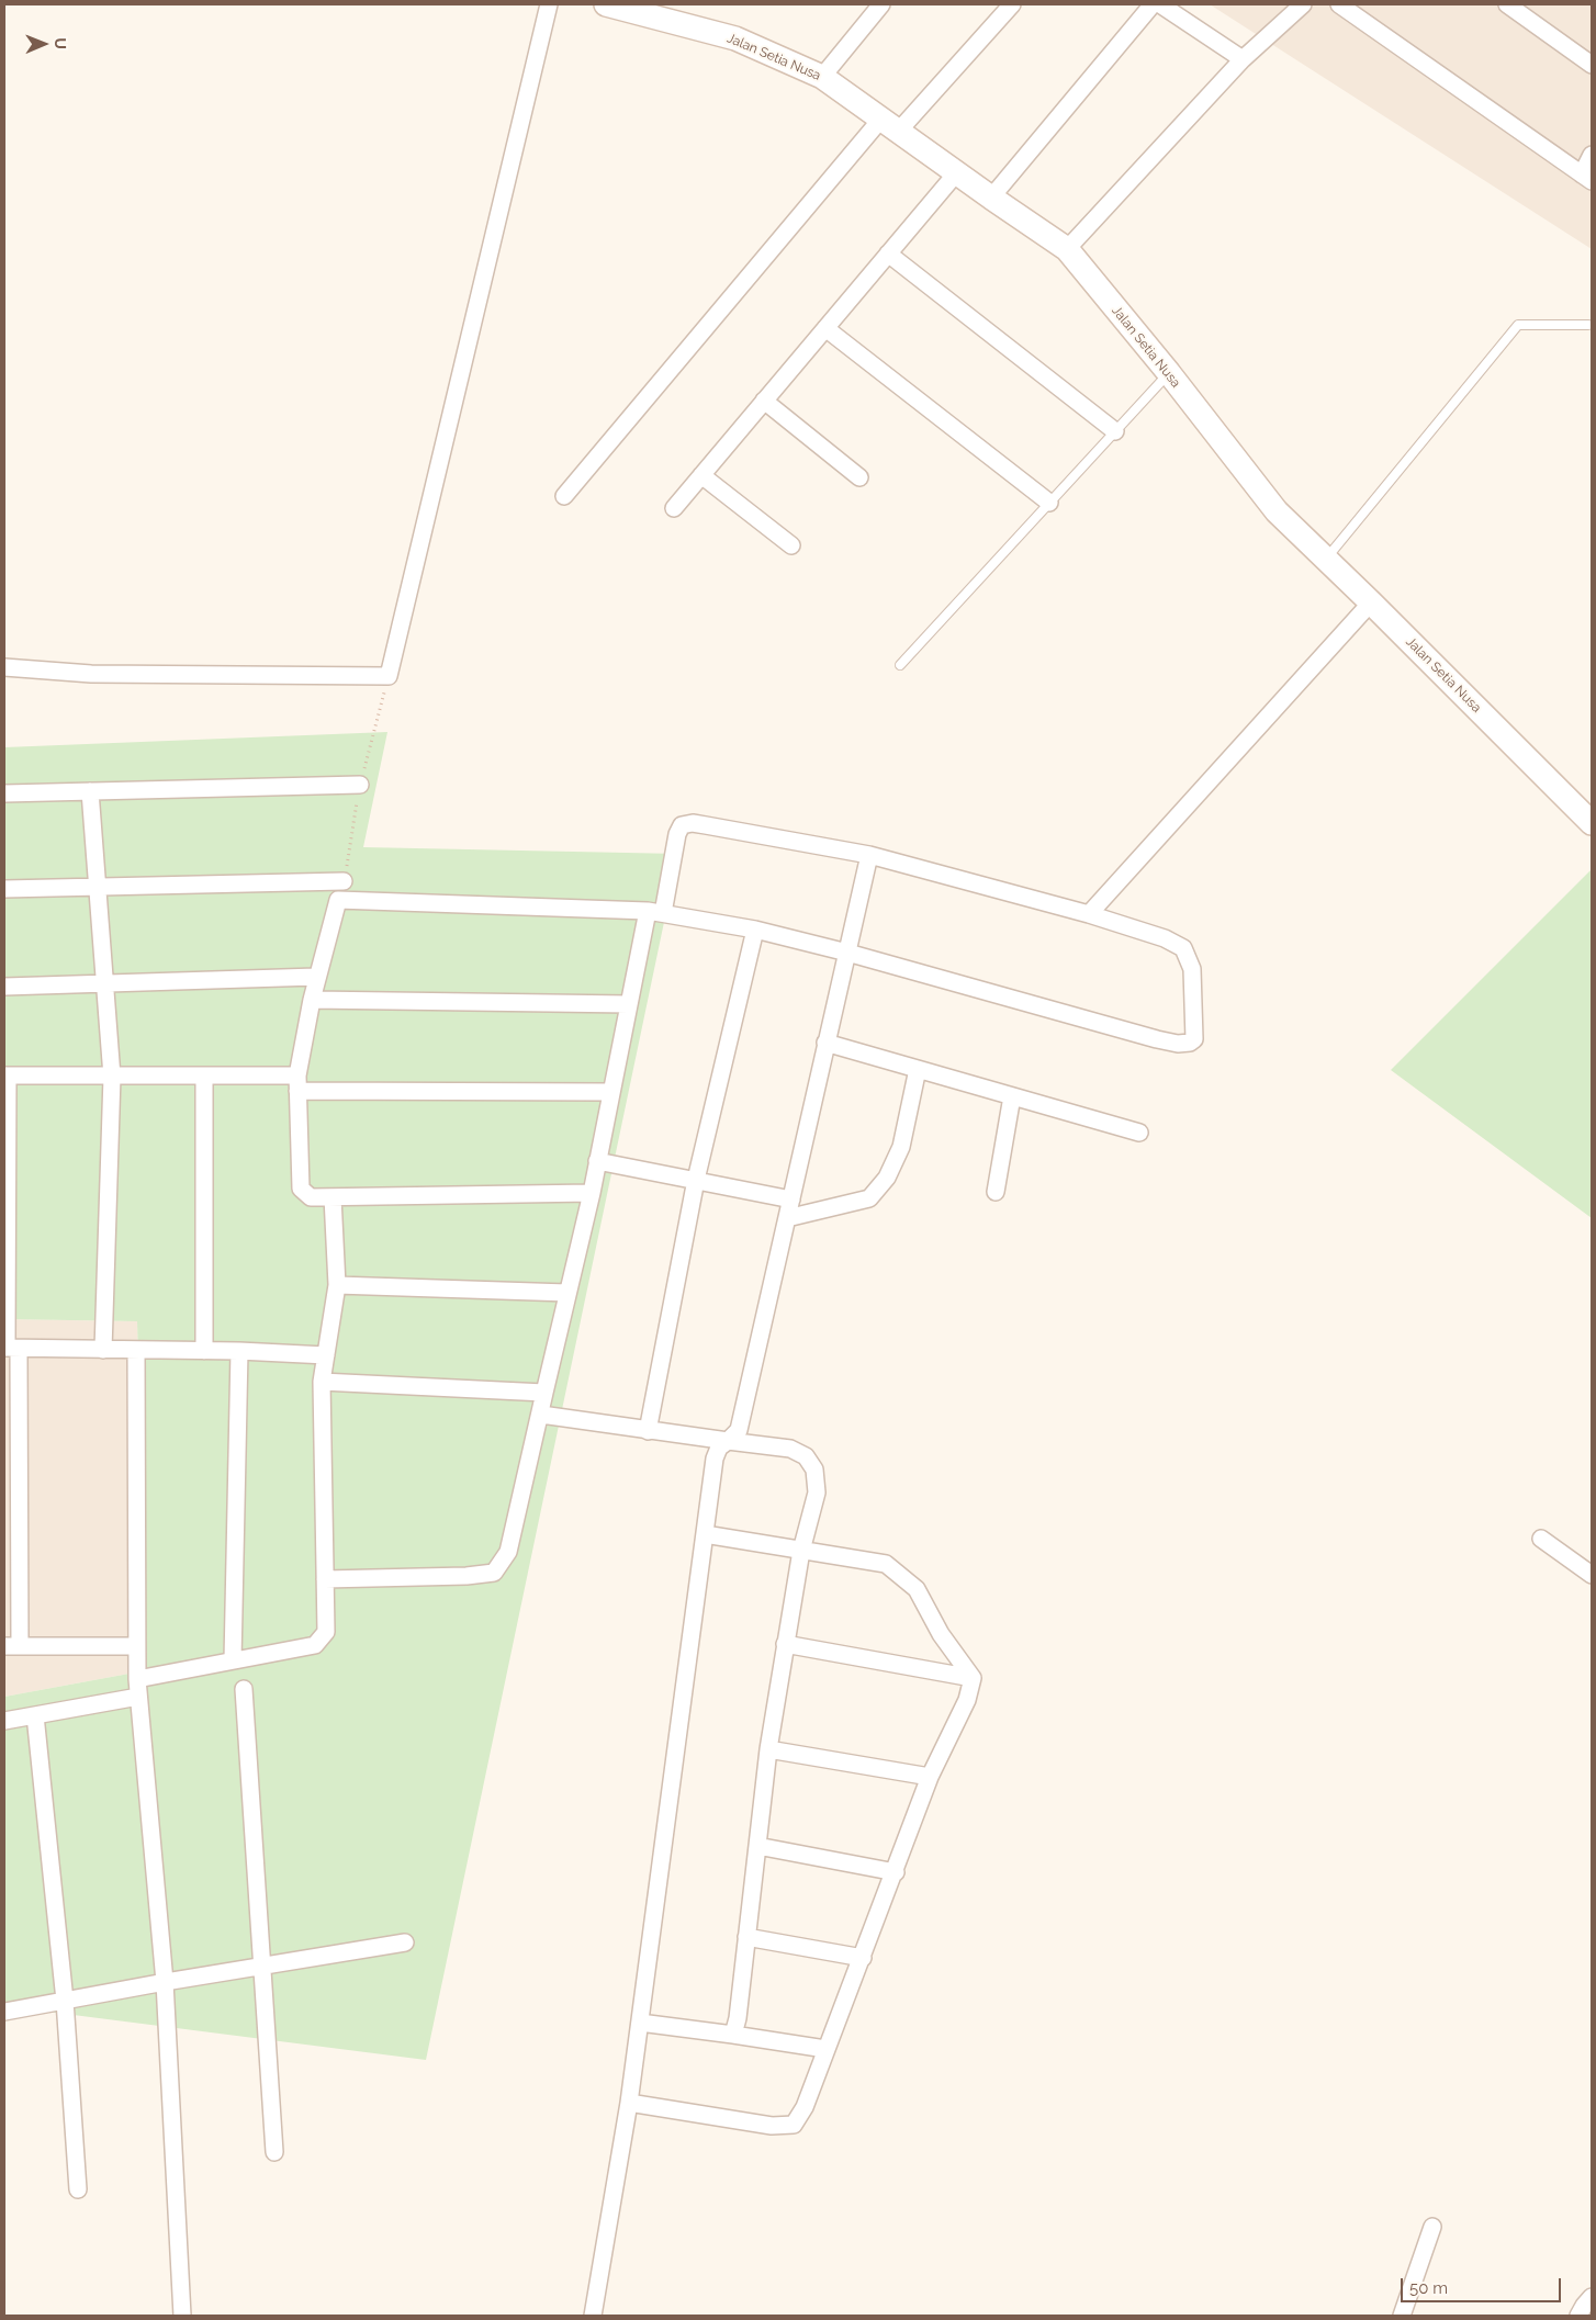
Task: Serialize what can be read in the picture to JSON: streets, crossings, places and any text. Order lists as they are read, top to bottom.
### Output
{
  "streets": {
    "street": ["Jalan Setia Nusa"]
  },
  "scale_bar": "50 m",
  "north": "right"
}
